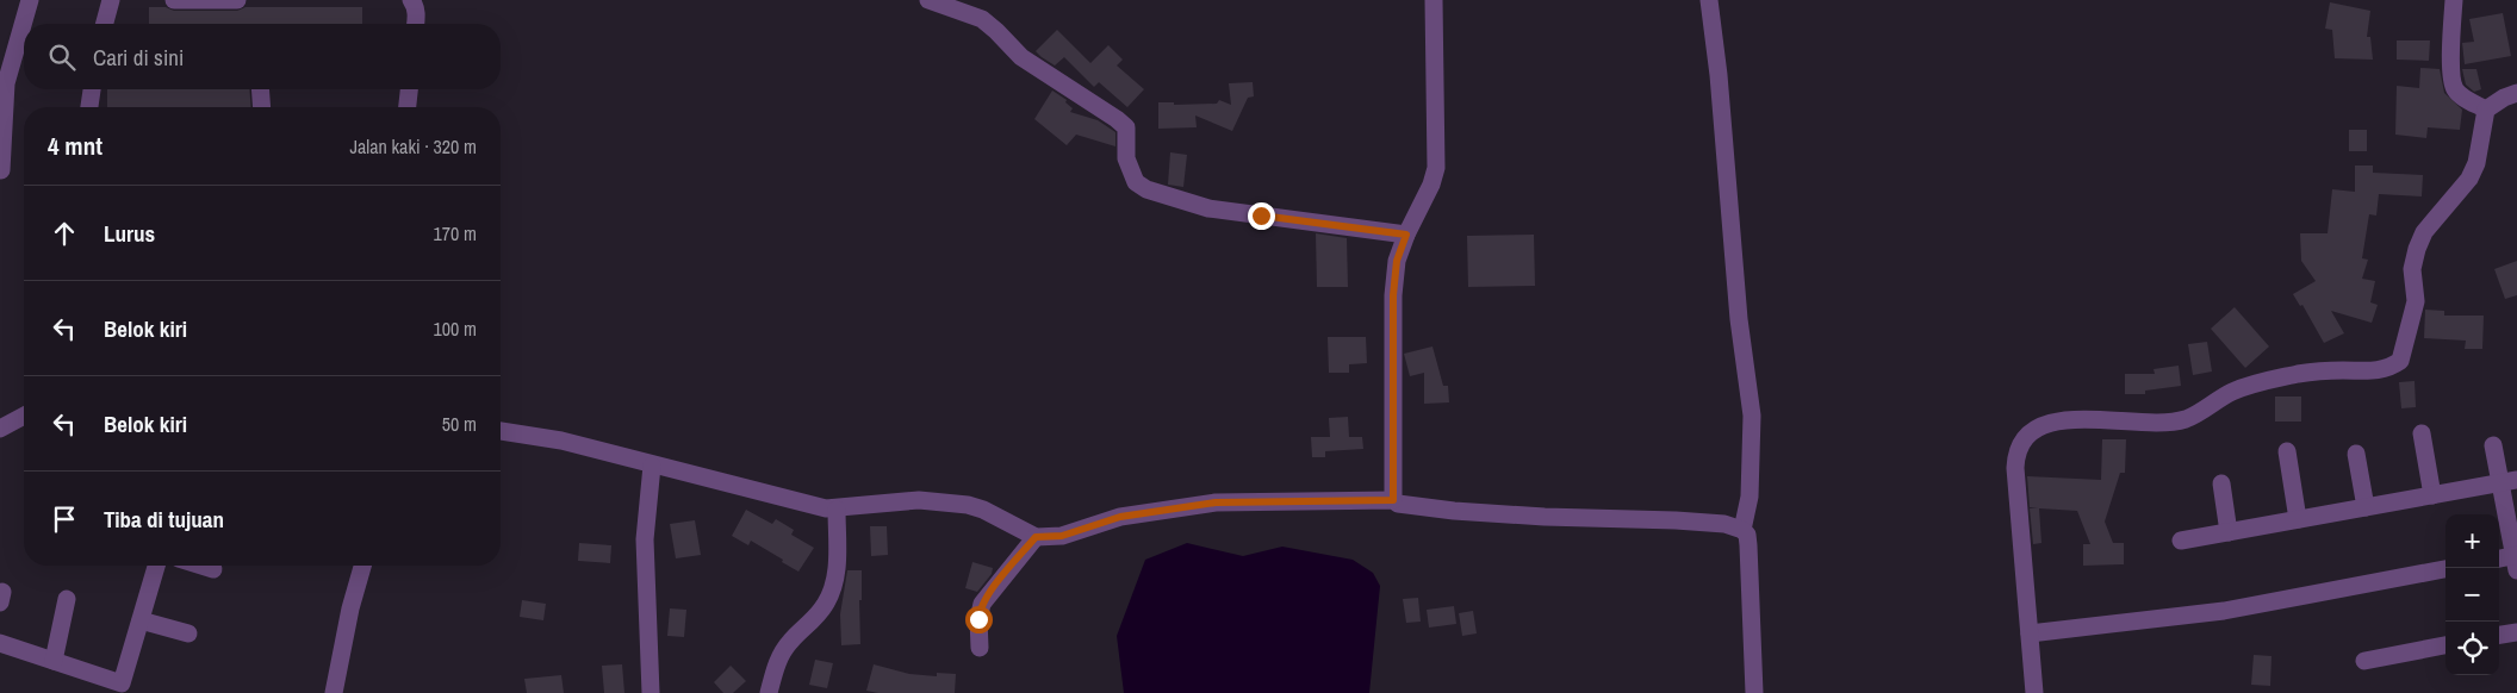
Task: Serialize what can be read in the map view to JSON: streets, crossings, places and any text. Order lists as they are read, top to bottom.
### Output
{
  "page": {
    "search": "Cari di sini",
    "heading": ["4 mnt", "Jalan kaki · 320 m"],
    "list": [
      ["Lurus", "170 m"],
      ["Belok kiri", "100 m"],
      ["Belok kiri", "50 m"],
      "Tiba di tujuan"
    ],
    "map_buttons": ["+", "−"]
  }
}
